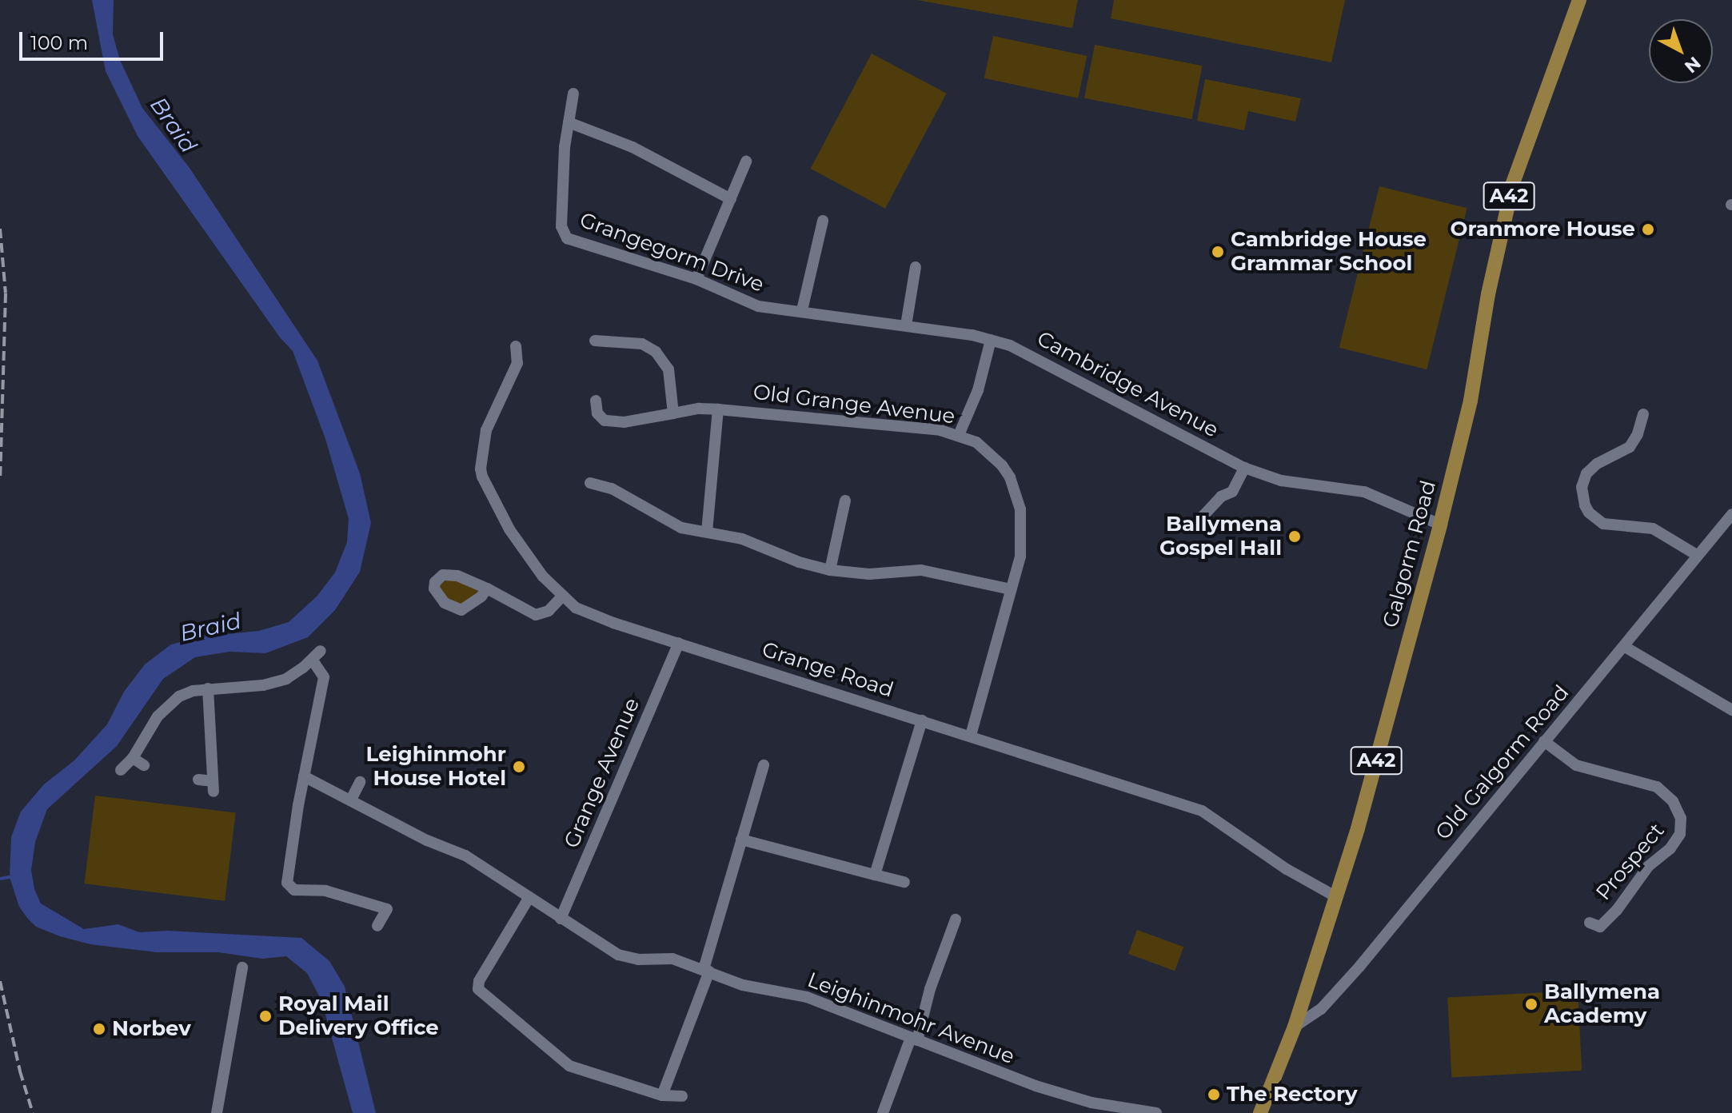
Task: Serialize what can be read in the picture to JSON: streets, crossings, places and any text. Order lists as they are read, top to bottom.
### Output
{
  "streets": {
    "main road": ["A42", "Galgorm Road"],
    "street": [
      "Grangegorm Drive",
      "Cambridge Avenue",
      "Old Grange Avenue",
      "Grange Road",
      "Old Galgorm Road",
      "Grange Avenue",
      "Prospect",
      "Leighinmohr Avenue"
    ]
  },
  "crossings": [
    ["Grangegorm Drive", "Cambridge Avenue"],
    ["Cambridge Avenue", "Galgorm Road"],
    ["Old Grange Avenue", "Grange Road"],
    ["Galgorm Road", "Grange Road"],
    ["Galgorm Road", "Old Galgorm Road"],
    ["Grange Road", "Grange Avenue"],
    ["Old Galgorm Road", "Prospect"],
    ["Grange Avenue", "Leighinmohr Avenue"]
  ],
  "water": ["Braid"],
  "places": [
    "Oranmore House",
    "Cambridge House Grammar School",
    "Ballymena Gospel Hall",
    "Leighinmohr House Hotel",
    "Ballymena Academy",
    "Royal Mail Delivery Office",
    "Norbev",
    "The Rectory"
  ],
  "scale_bar": "100 m",
  "north": "bottom right"
}
